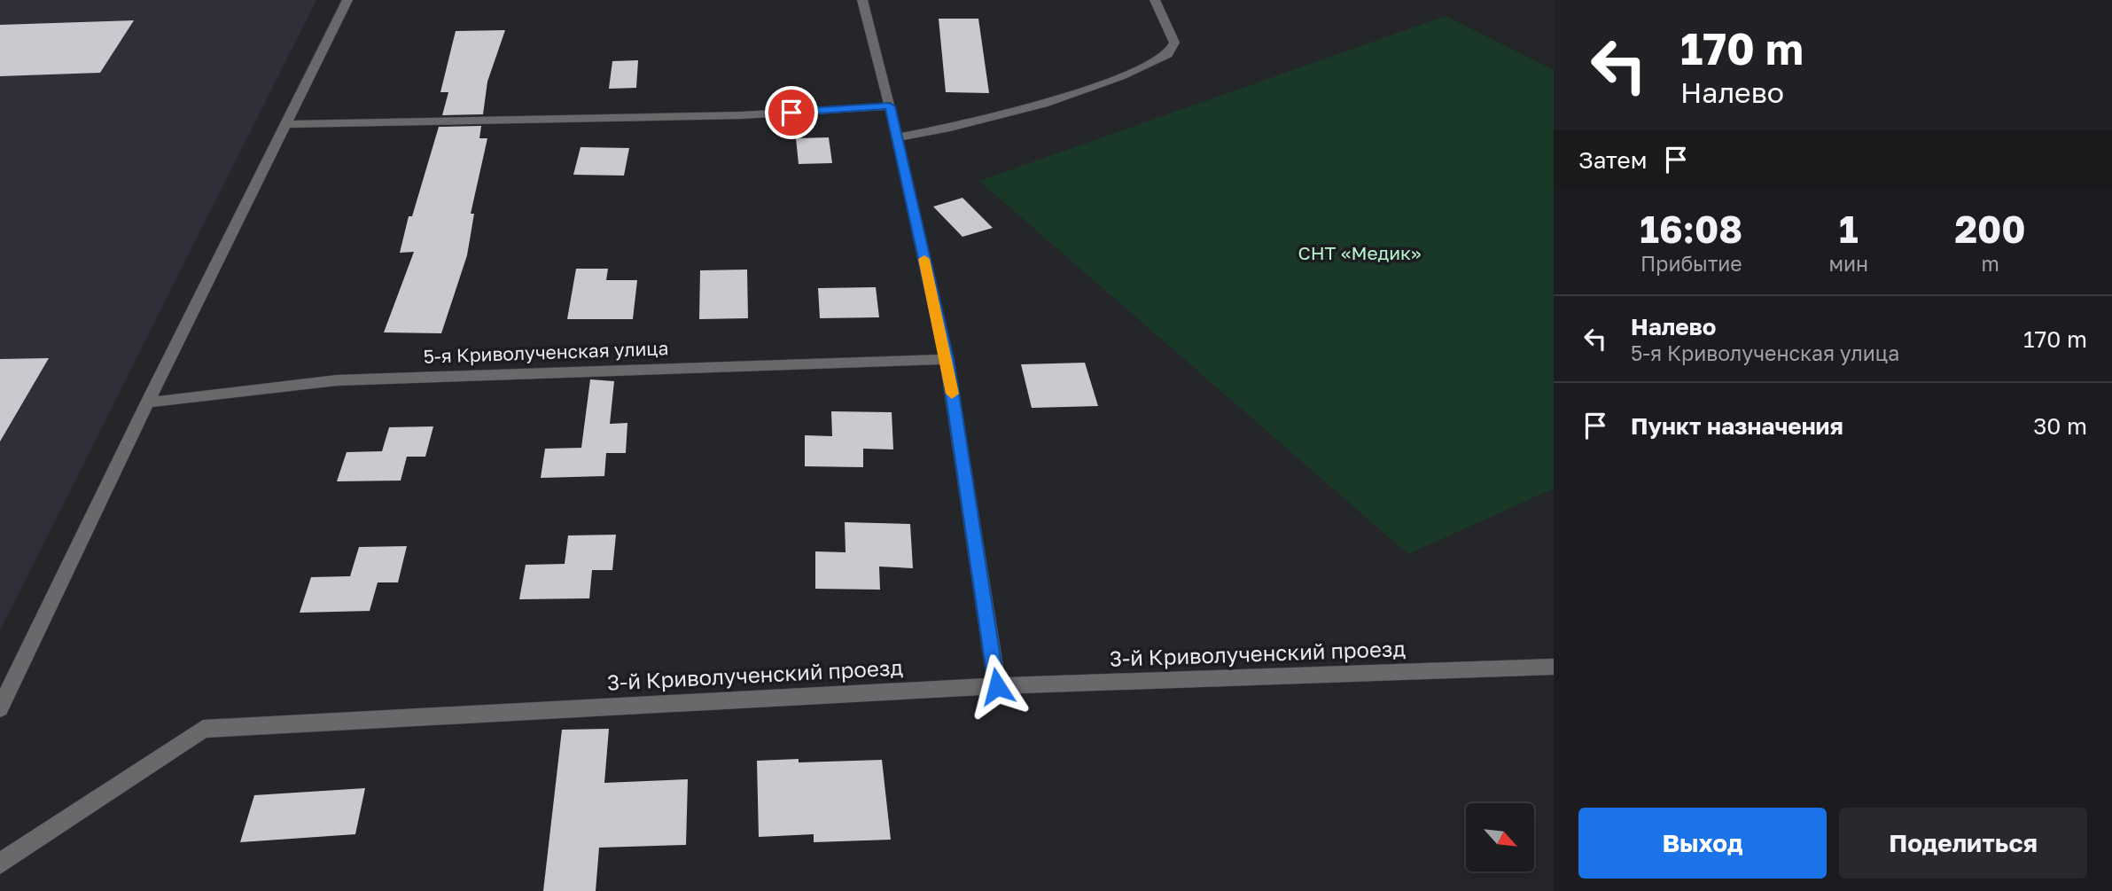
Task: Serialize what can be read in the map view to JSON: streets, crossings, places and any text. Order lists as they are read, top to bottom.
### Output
{
  "streets": {
    "street": ["5-я Криволученская улица", "3-й Криволученский проезд"]
  },
  "parks": ["СНТ «Медик»"],
  "north": "bottom right",
  "page": {
    "turn": ["170 m", "Налево"],
    "then": "Затем",
    "eta": [
      "16:08",
      "Прибытие",
      "1",
      "мин",
      "200",
      "m"
    ],
    "list": [
      {
        "name": "Налево",
        "note": "5-я Криволученская улица",
        "value": "170 m"
      },
      {
        "name": "Пункт назначения",
        "value": "30 m"
      }
    ],
    "buttons": ["Выход", "Поделиться"]
  }
}
